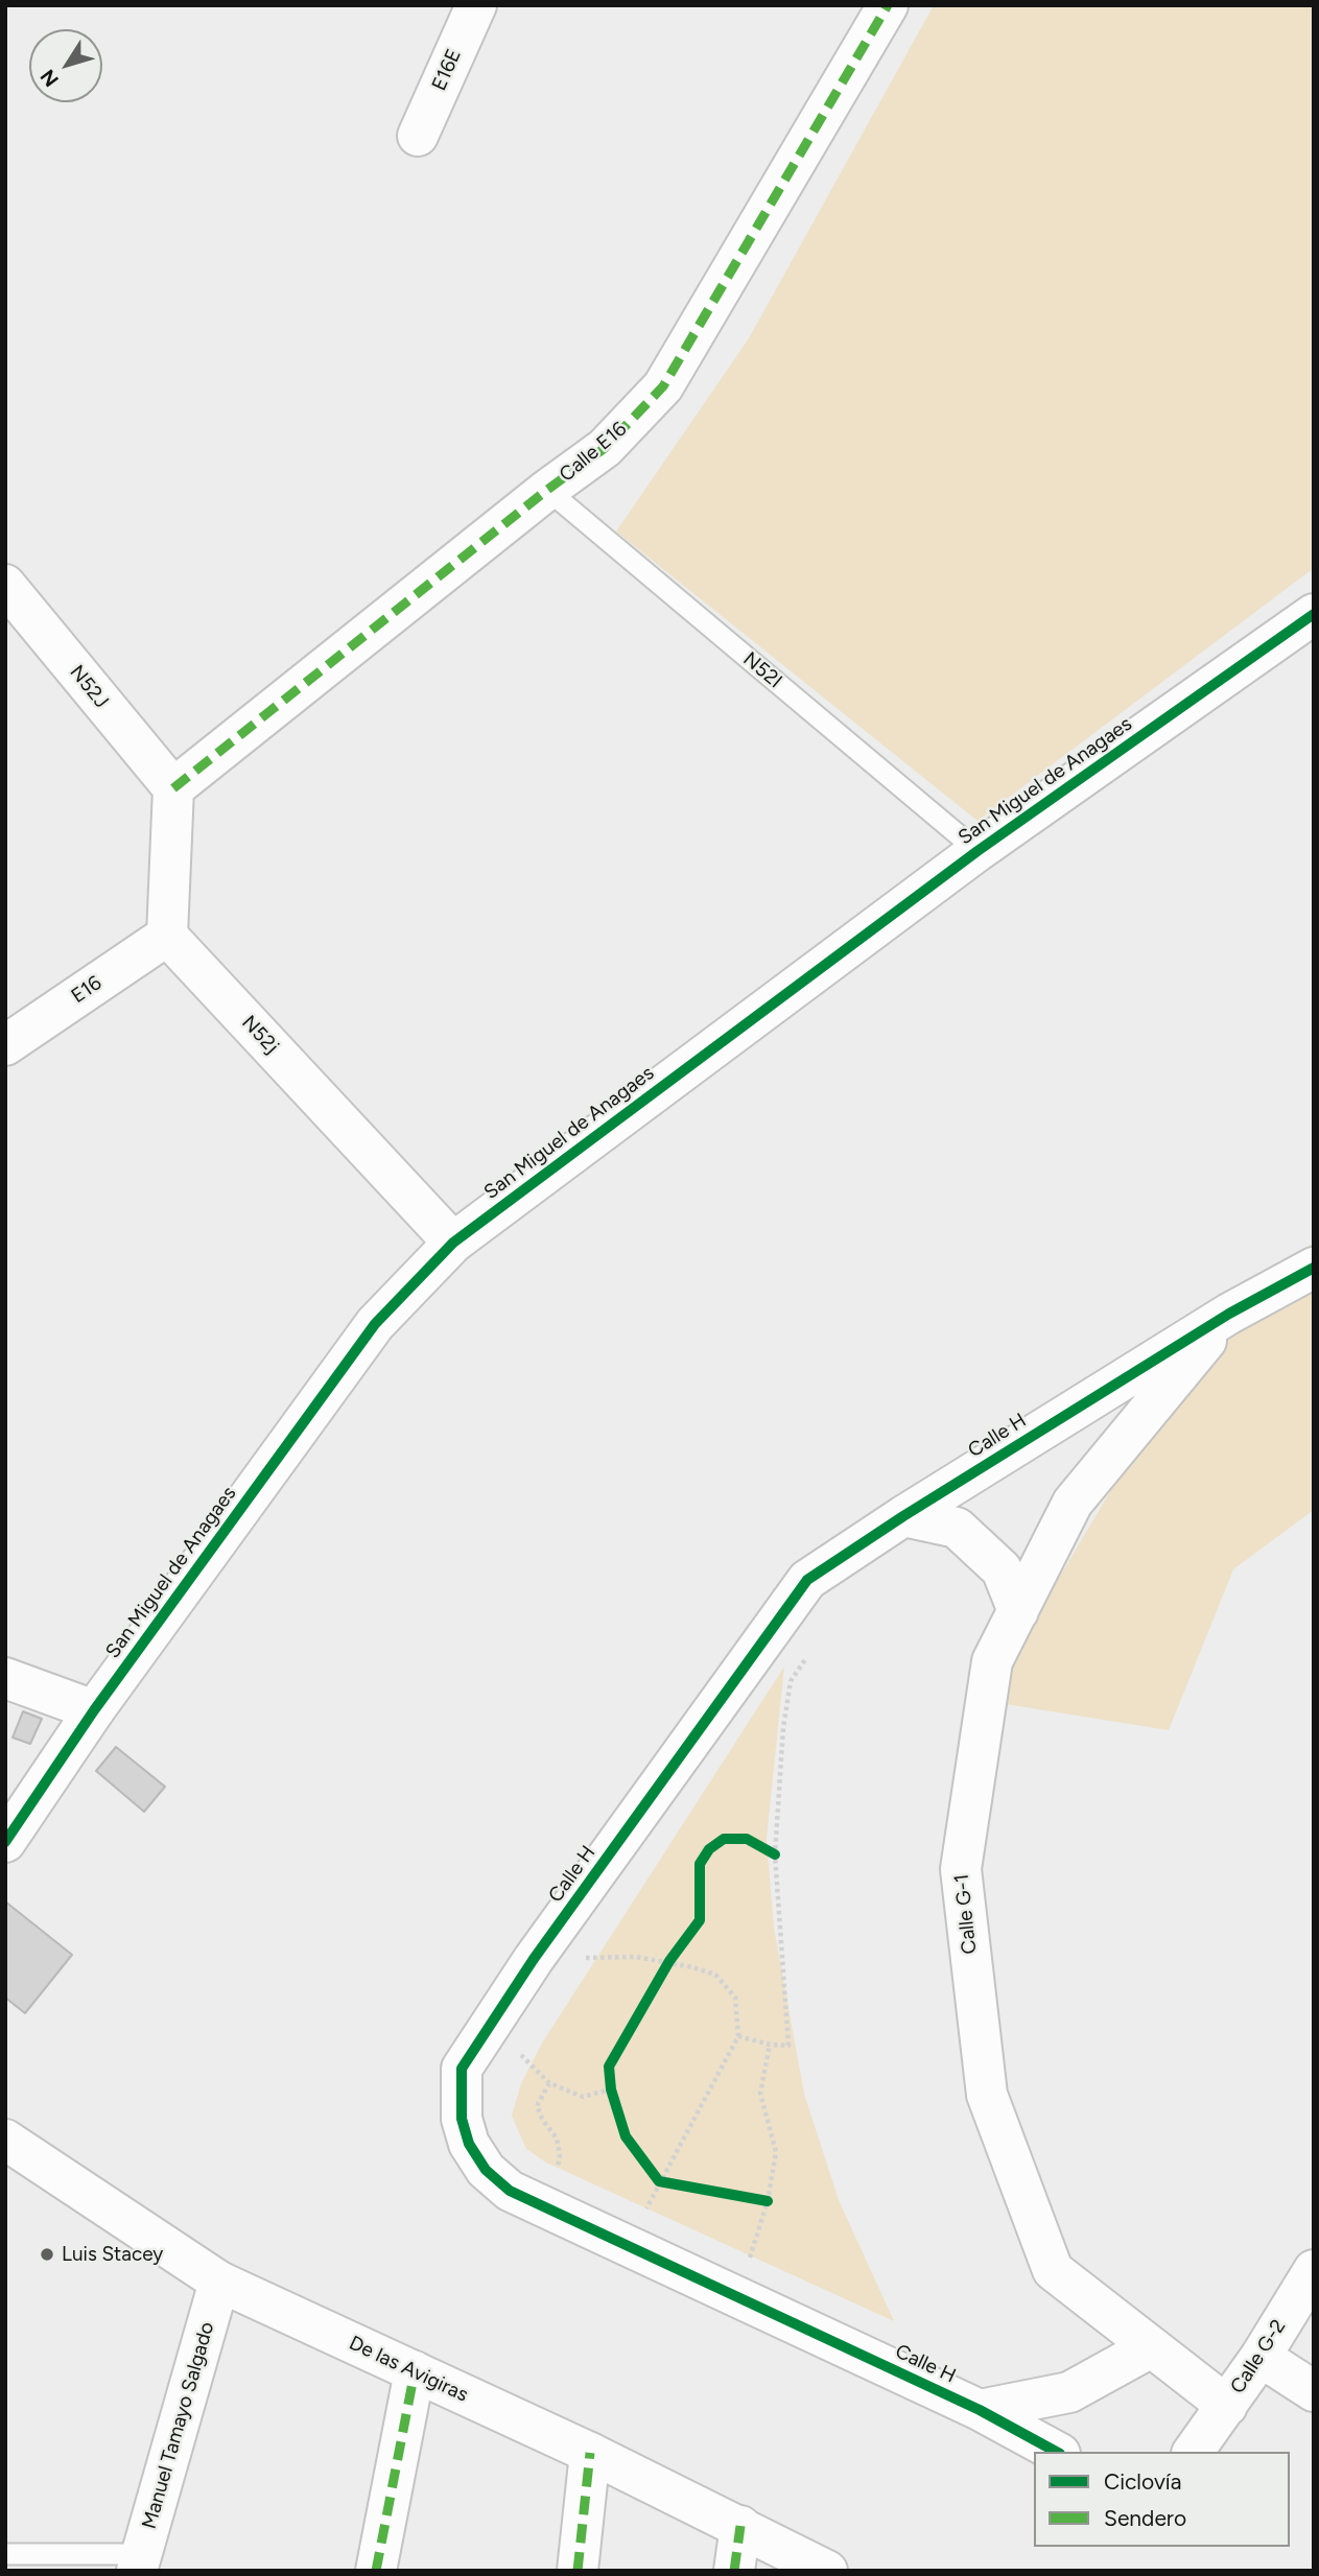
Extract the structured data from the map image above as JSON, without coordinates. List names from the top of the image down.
{
  "streets": {
    "street": [
      "E16E",
      "Calle E16",
      "N52J",
      "San Miguel de Anagaes",
      "E16",
      "N52j",
      "Calle H",
      "Calle G-1",
      "Calle G-2",
      "De las Avigiras",
      "Manuel Tamayo Salgado"
    ],
    "lane": ["N52I"]
  },
  "crossings": [
    ["Calle E16", "N52I"],
    ["Calle E16", "N52J"],
    ["N52I", "San Miguel de Anagaes"],
    ["San Miguel de Anagaes", "N52j"],
    ["E16", "N52j"],
    ["Calle H", "Calle G-1"],
    ["Calle G-1", "Calle G-2"],
    ["De las Avigiras", "Manuel Tamayo Salgado"]
  ],
  "places": ["Luis Stacey"],
  "legend": ["Ciclovía", "Sendero"],
  "north": "bottom left"
}
